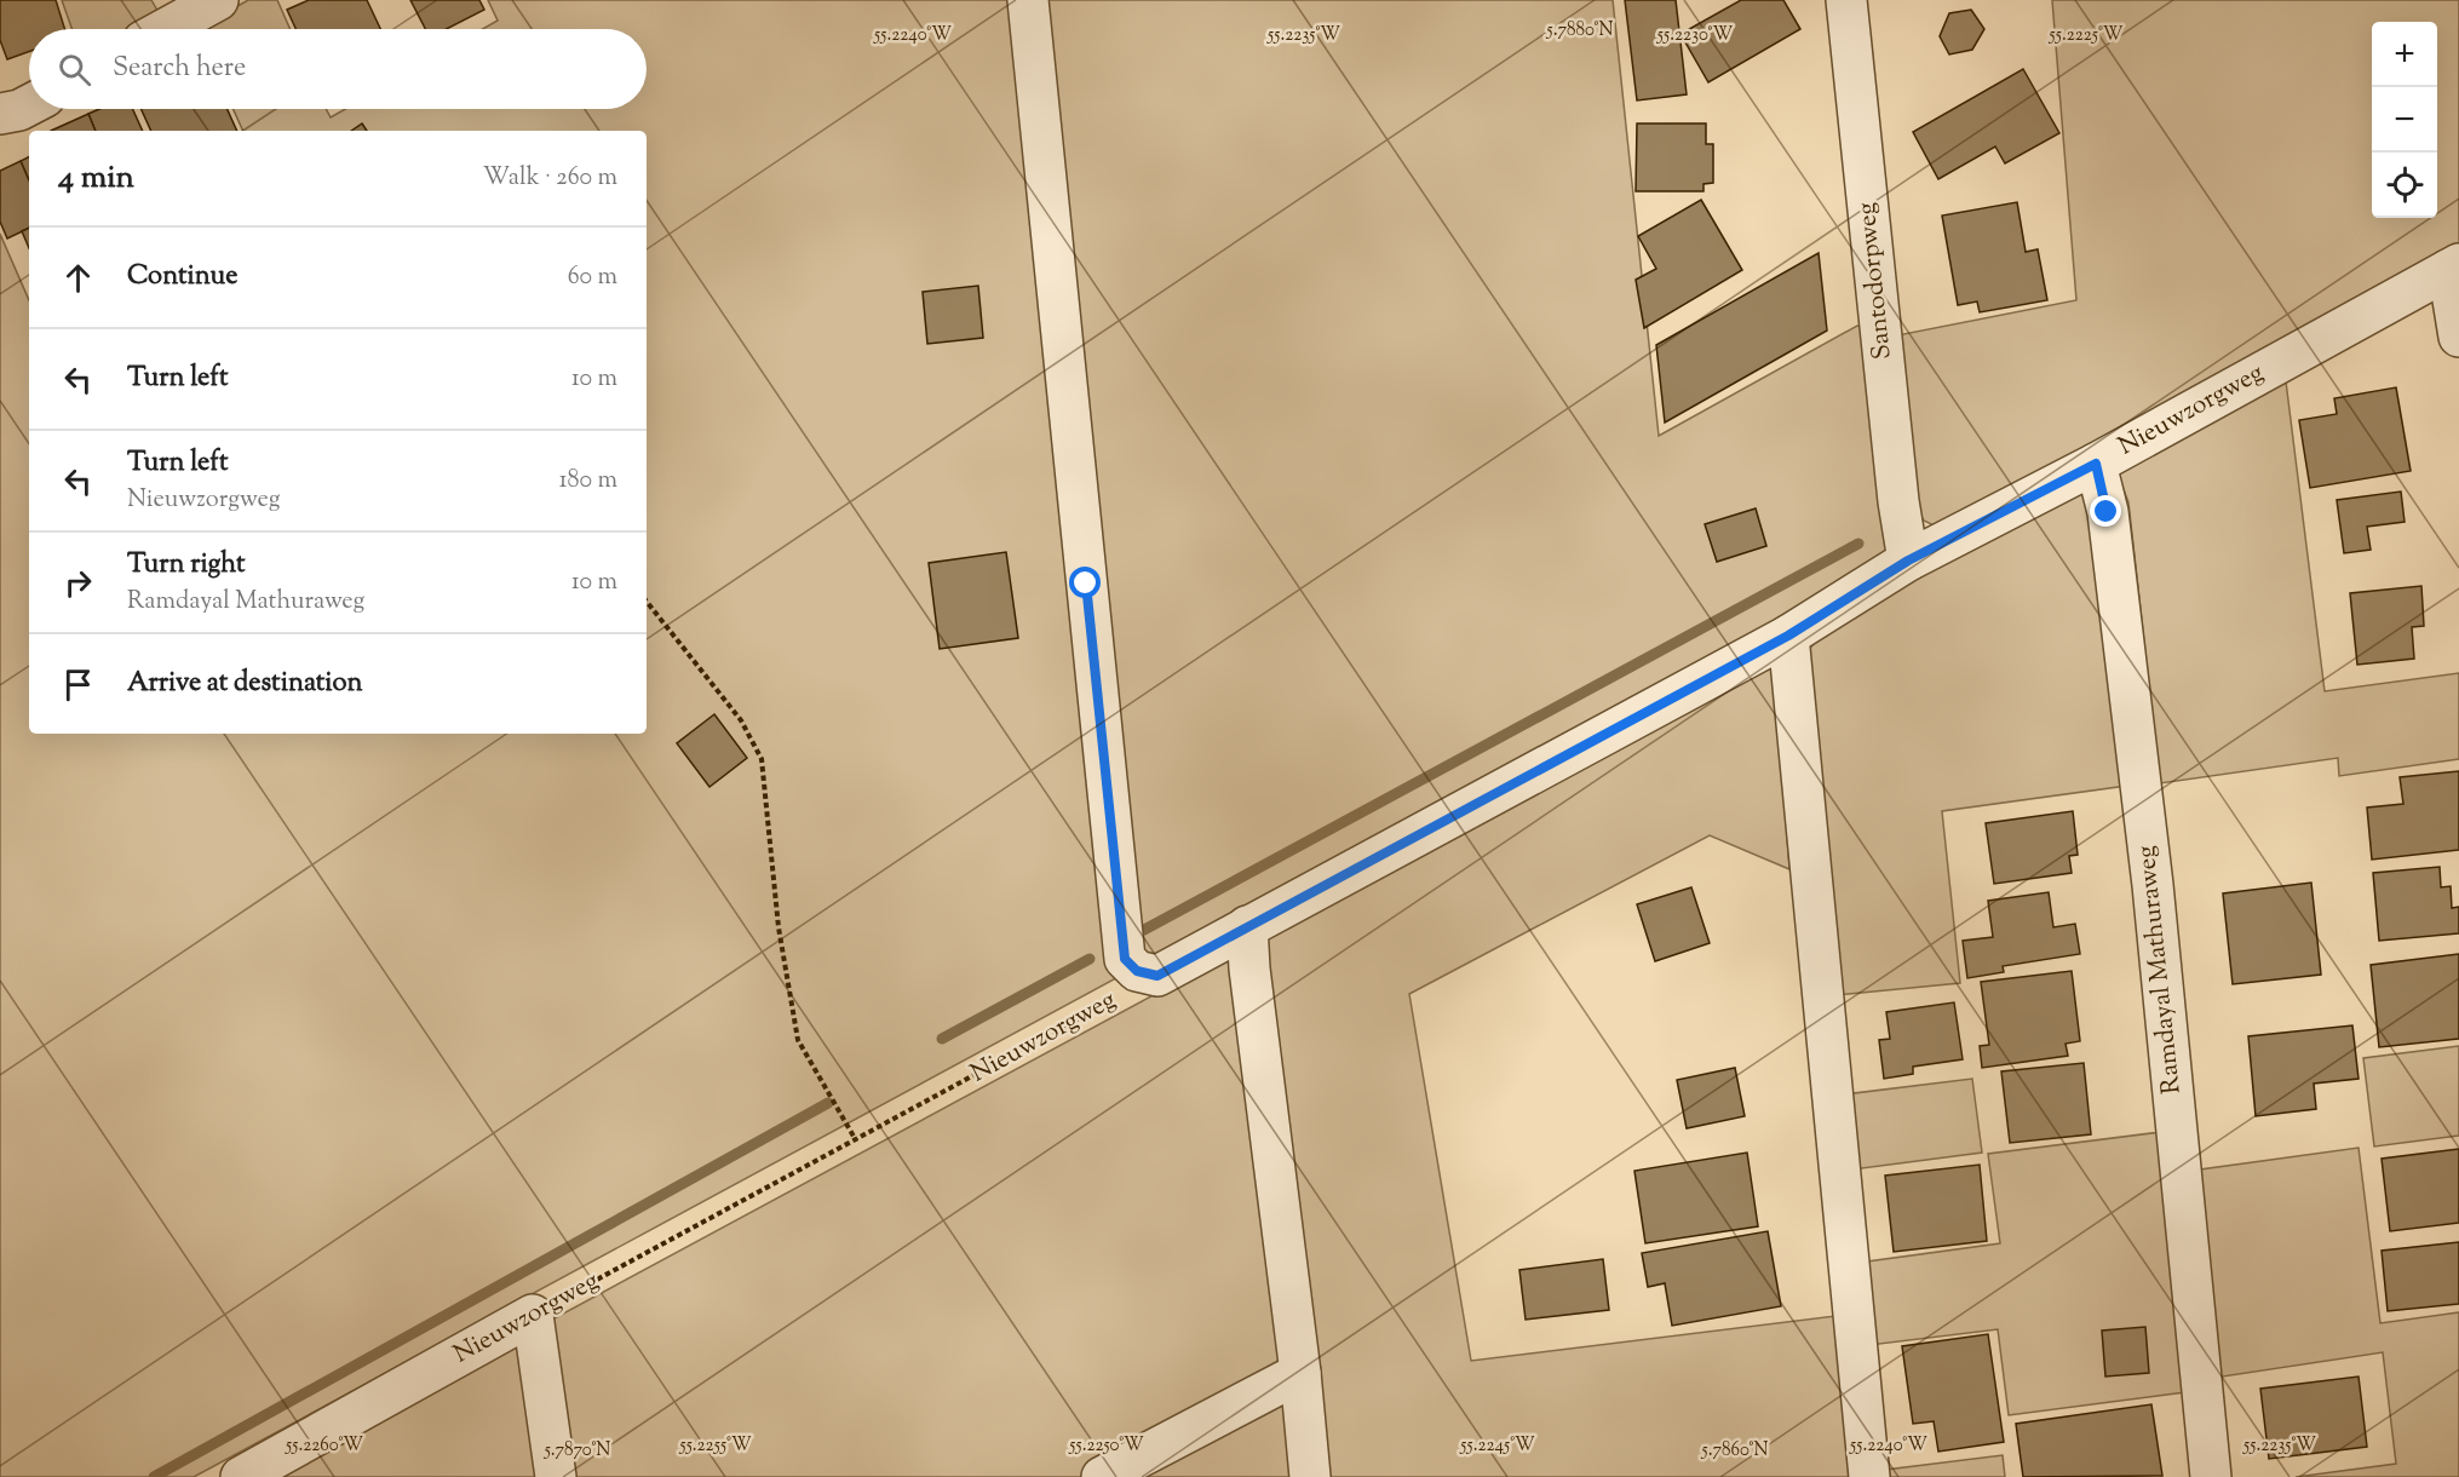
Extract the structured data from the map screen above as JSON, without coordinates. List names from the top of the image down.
{
  "streets": {
    "street": ["Santodorpweg", "Nieuwzorgweg", "Ramdayal Mathuraweg"]
  },
  "crossings": [
    ["Santodorpweg", "Nieuwzorgweg"],
    ["Nieuwzorgweg", "Ramdayal Mathuraweg"]
  ],
  "page": {
    "map_buttons": ["+", "−"],
    "search": "Search here",
    "heading": ["4 min", "Walk · 260 m"],
    "list": [
      ["Continue", "60 m"],
      ["Turn left", "10 m"],
      ["Turn left", "Nieuwzorgweg", "180 m"],
      ["Turn right", "Ramdayal Mathuraweg", "10 m"],
      "Arrive at destination"
    ]
  },
  "coordinates": [
    "5.7880°N",
    "55.2240°W",
    "55.2235°W",
    "55.2230°W",
    "55.2225°W",
    "55.2260°W",
    "55.2255°W",
    "55.2250°W",
    "55.2245°W",
    "5.7870°N",
    "5.7860°N"
  ]
}
